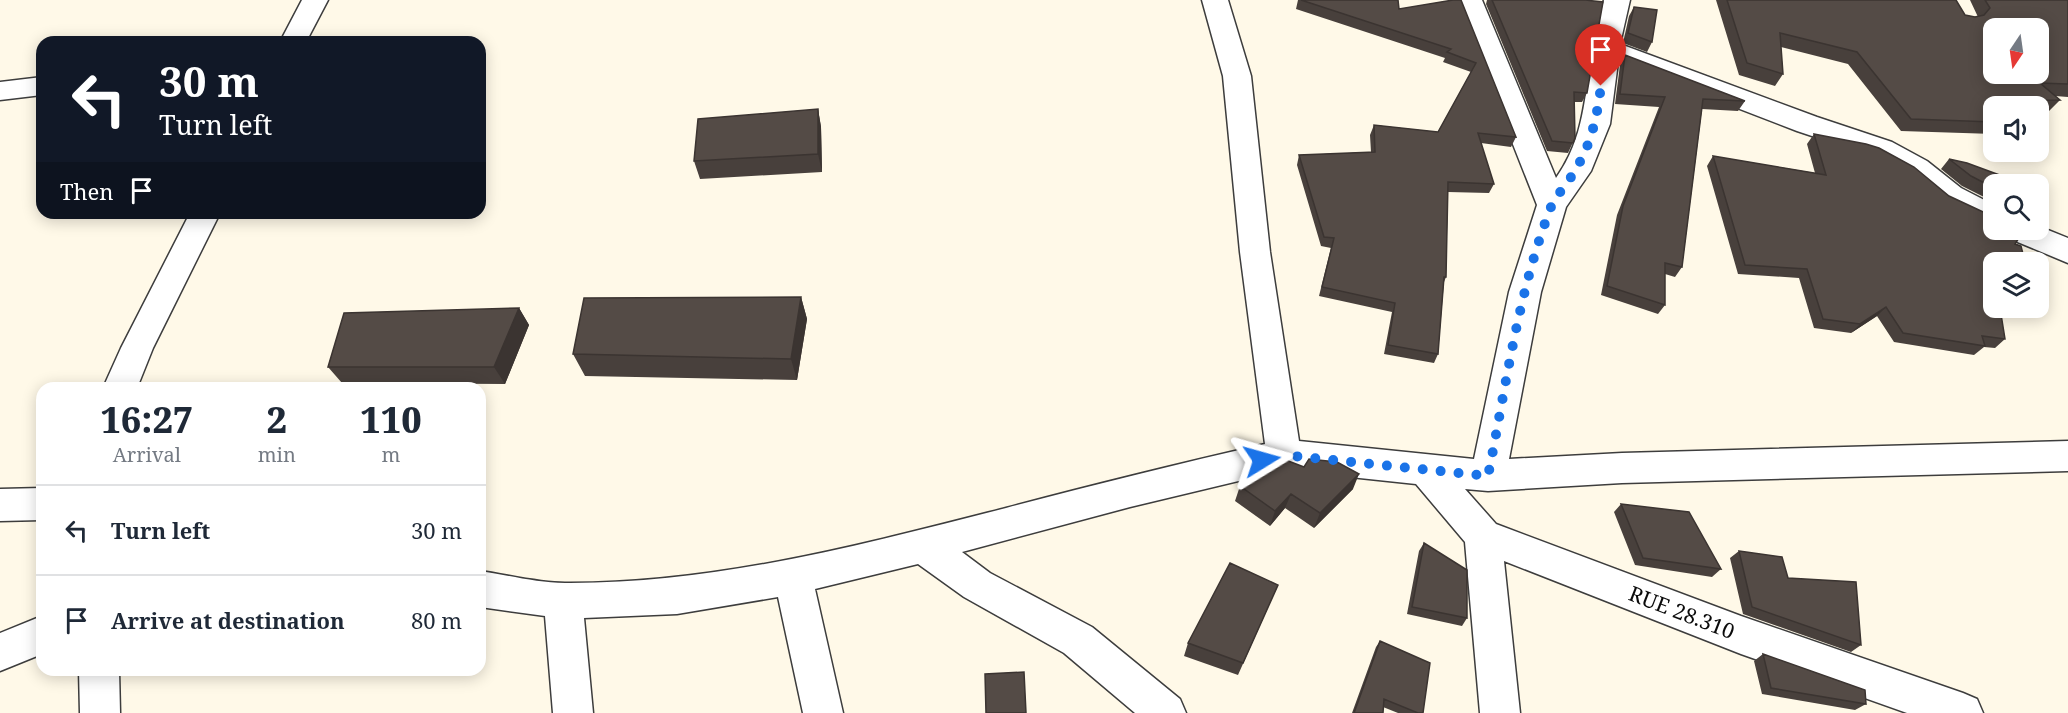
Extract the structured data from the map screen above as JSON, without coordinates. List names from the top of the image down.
{
  "streets": {
    "street": ["RUE 28.310"]
  },
  "north": "bottom",
  "page": {
    "turn": ["30 m", "Turn left"],
    "then": "Then",
    "eta": [
      "16:27",
      "Arrival",
      "2",
      "min",
      "110",
      "m"
    ],
    "list": [
      {
        "name": "Turn left",
        "value": "30 m"
      },
      {
        "name": "Arrive at destination",
        "value": "80 m"
      }
    ]
  }
}
